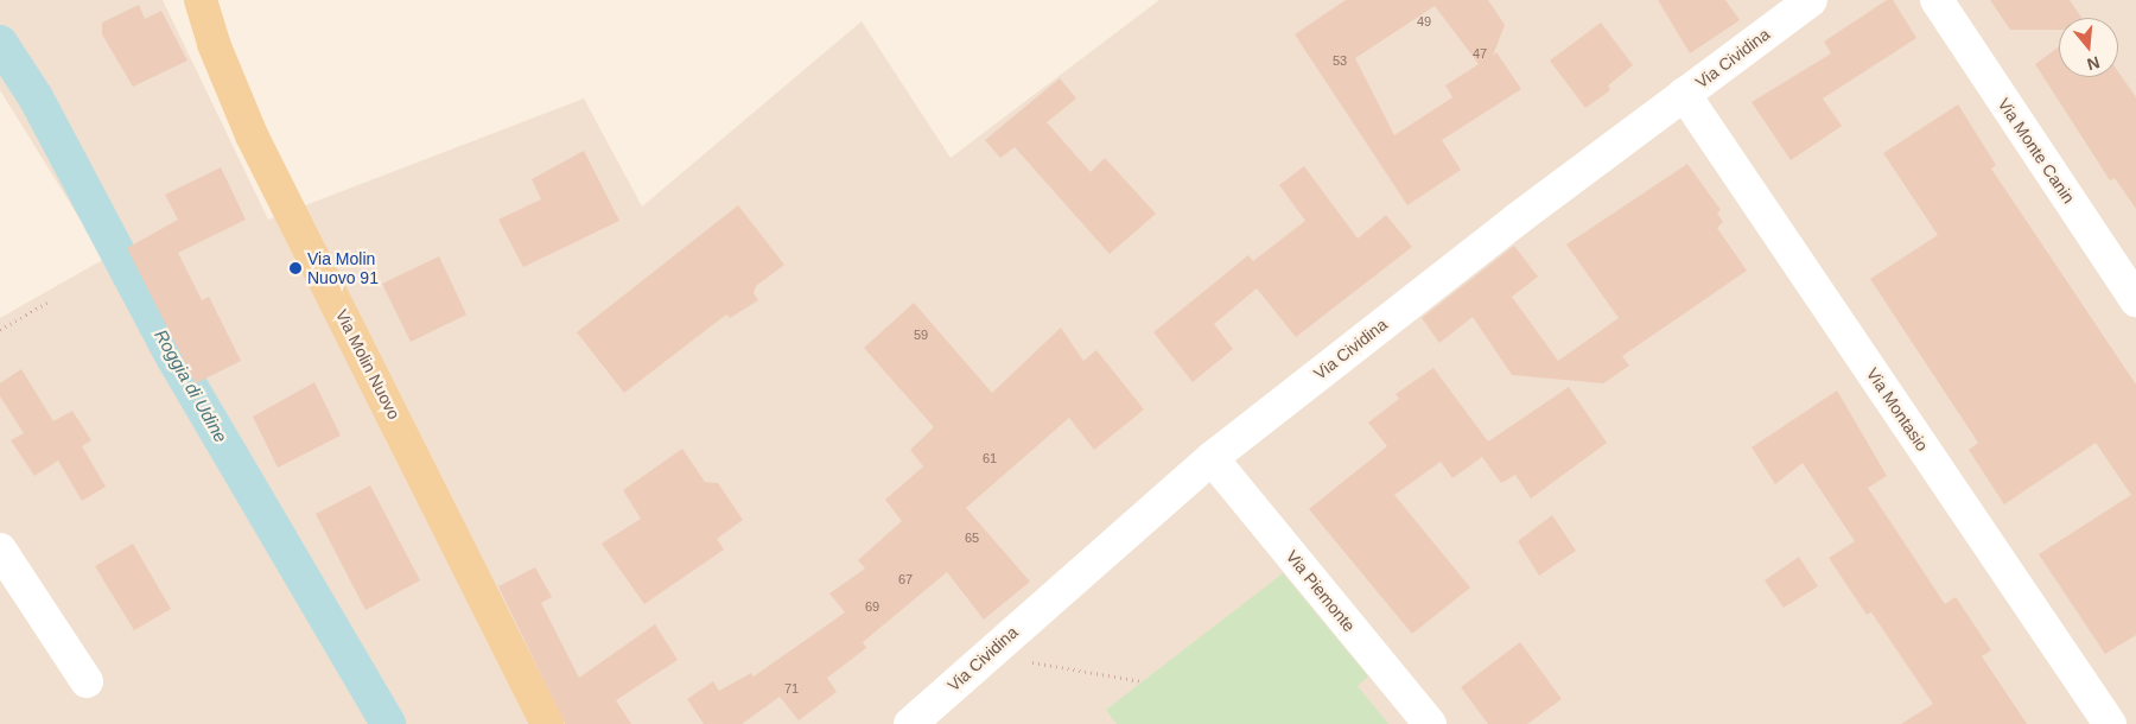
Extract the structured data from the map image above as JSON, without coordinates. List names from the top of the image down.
{
  "streets": {
    "main road": ["Via Molin Nuovo"],
    "street": [
      "Via Cividina",
      "Via Monte Canin",
      "Via Montasio",
      "Via Piemonte"
    ]
  },
  "crossings": [
    ["Via Cividina", "Via Montasio"],
    ["Via Cividina", "Via Piemonte"]
  ],
  "water": ["Roggia di Udine"],
  "places": ["Via Molin Nuovo 91"],
  "house_numbers": [
    "49",
    "47",
    "53",
    "59",
    "61",
    "65",
    "67",
    "69",
    "71"
  ],
  "north": "bottom"
}
